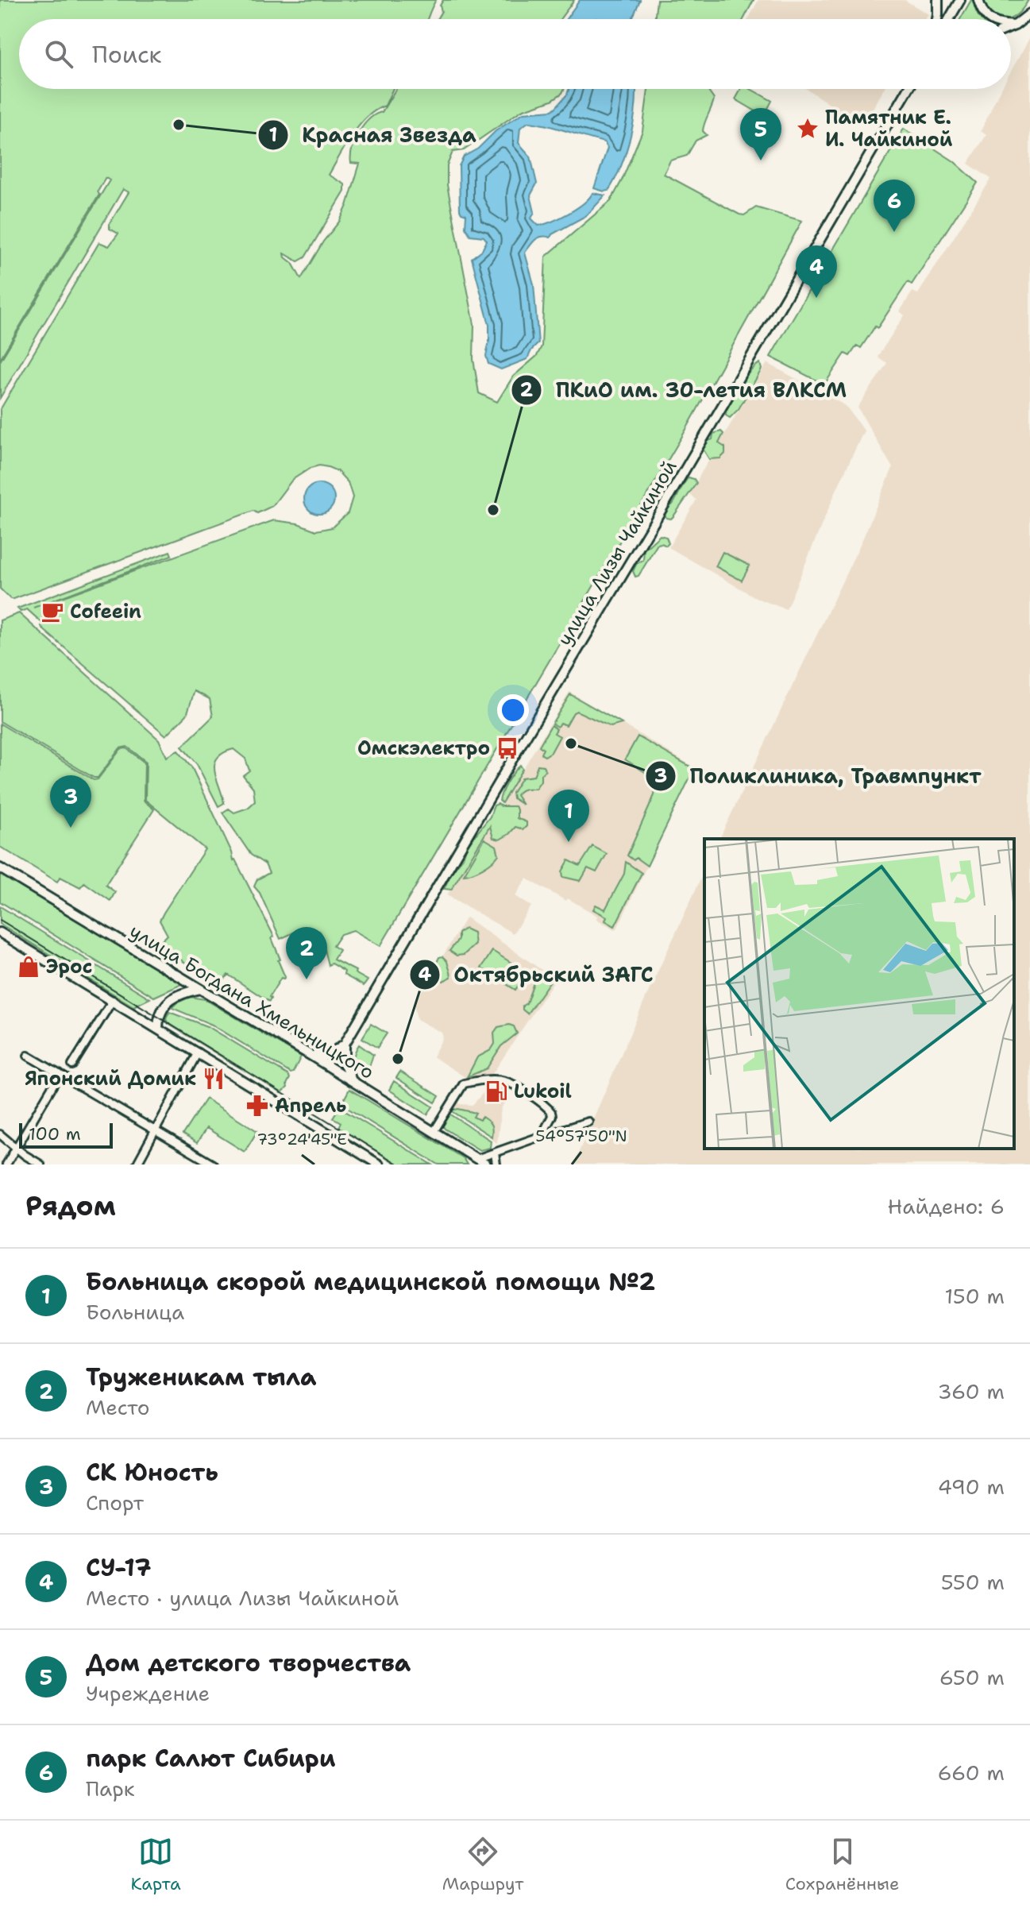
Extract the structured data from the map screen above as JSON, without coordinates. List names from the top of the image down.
{
  "streets": {
    "main road": ["улица Лизы Чайкиной", "улица Богдана Хмельницкого"]
  },
  "places": {
    "other": [
      "Красная Звезда",
      "ПКиО им. 30-летия ВЛКСМ",
      "Поликлиника, Травмпункт",
      "Октябрьский ЗАГС"
    ],
    "place": ["Памятник Е. И. Чайкиной"],
    "cafe": ["Cofeein"],
    "bus stop": ["Омскэлектро"],
    "shop": ["Эрос"],
    "restaurant": ["Японский Домик"],
    "fuel station": ["Lukoil"],
    "pharmacy": ["Апрель"]
  },
  "scale_bar": "100 m",
  "page": {
    "search": "Поиск",
    "pins": [
      "5",
      "6",
      "4",
      "3",
      "1",
      "2"
    ],
    "scale": "100 m",
    "heading": ["Рядом", "Найдено: 6"],
    "list": [
      {
        "mark": "1",
        "name": "Больница скорой медицинской помощи №2",
        "note": "Больница",
        "value": "150 m"
      },
      {
        "mark": "2",
        "name": "Труженикам тыла",
        "note": "Место",
        "value": "360 m"
      },
      {
        "mark": "3",
        "name": "СК Юность",
        "note": "Спорт",
        "value": "490 m"
      },
      {
        "mark": "4",
        "name": "СУ-17",
        "note": "Место · улица Лизы Чайкиной",
        "value": "550 m"
      },
      {
        "mark": "5",
        "name": "Дом детского творчества",
        "note": "Учреждение",
        "value": "650 m"
      },
      {
        "mark": "6",
        "name": "парк Салют Сибири",
        "note": "Парк",
        "value": "660 m"
      }
    ],
    "nav": ["Карта", "Маршрут", "Сохранённые"]
  },
  "coordinates": ["54°57'50\"N", "73°24'45\"E"]
}
